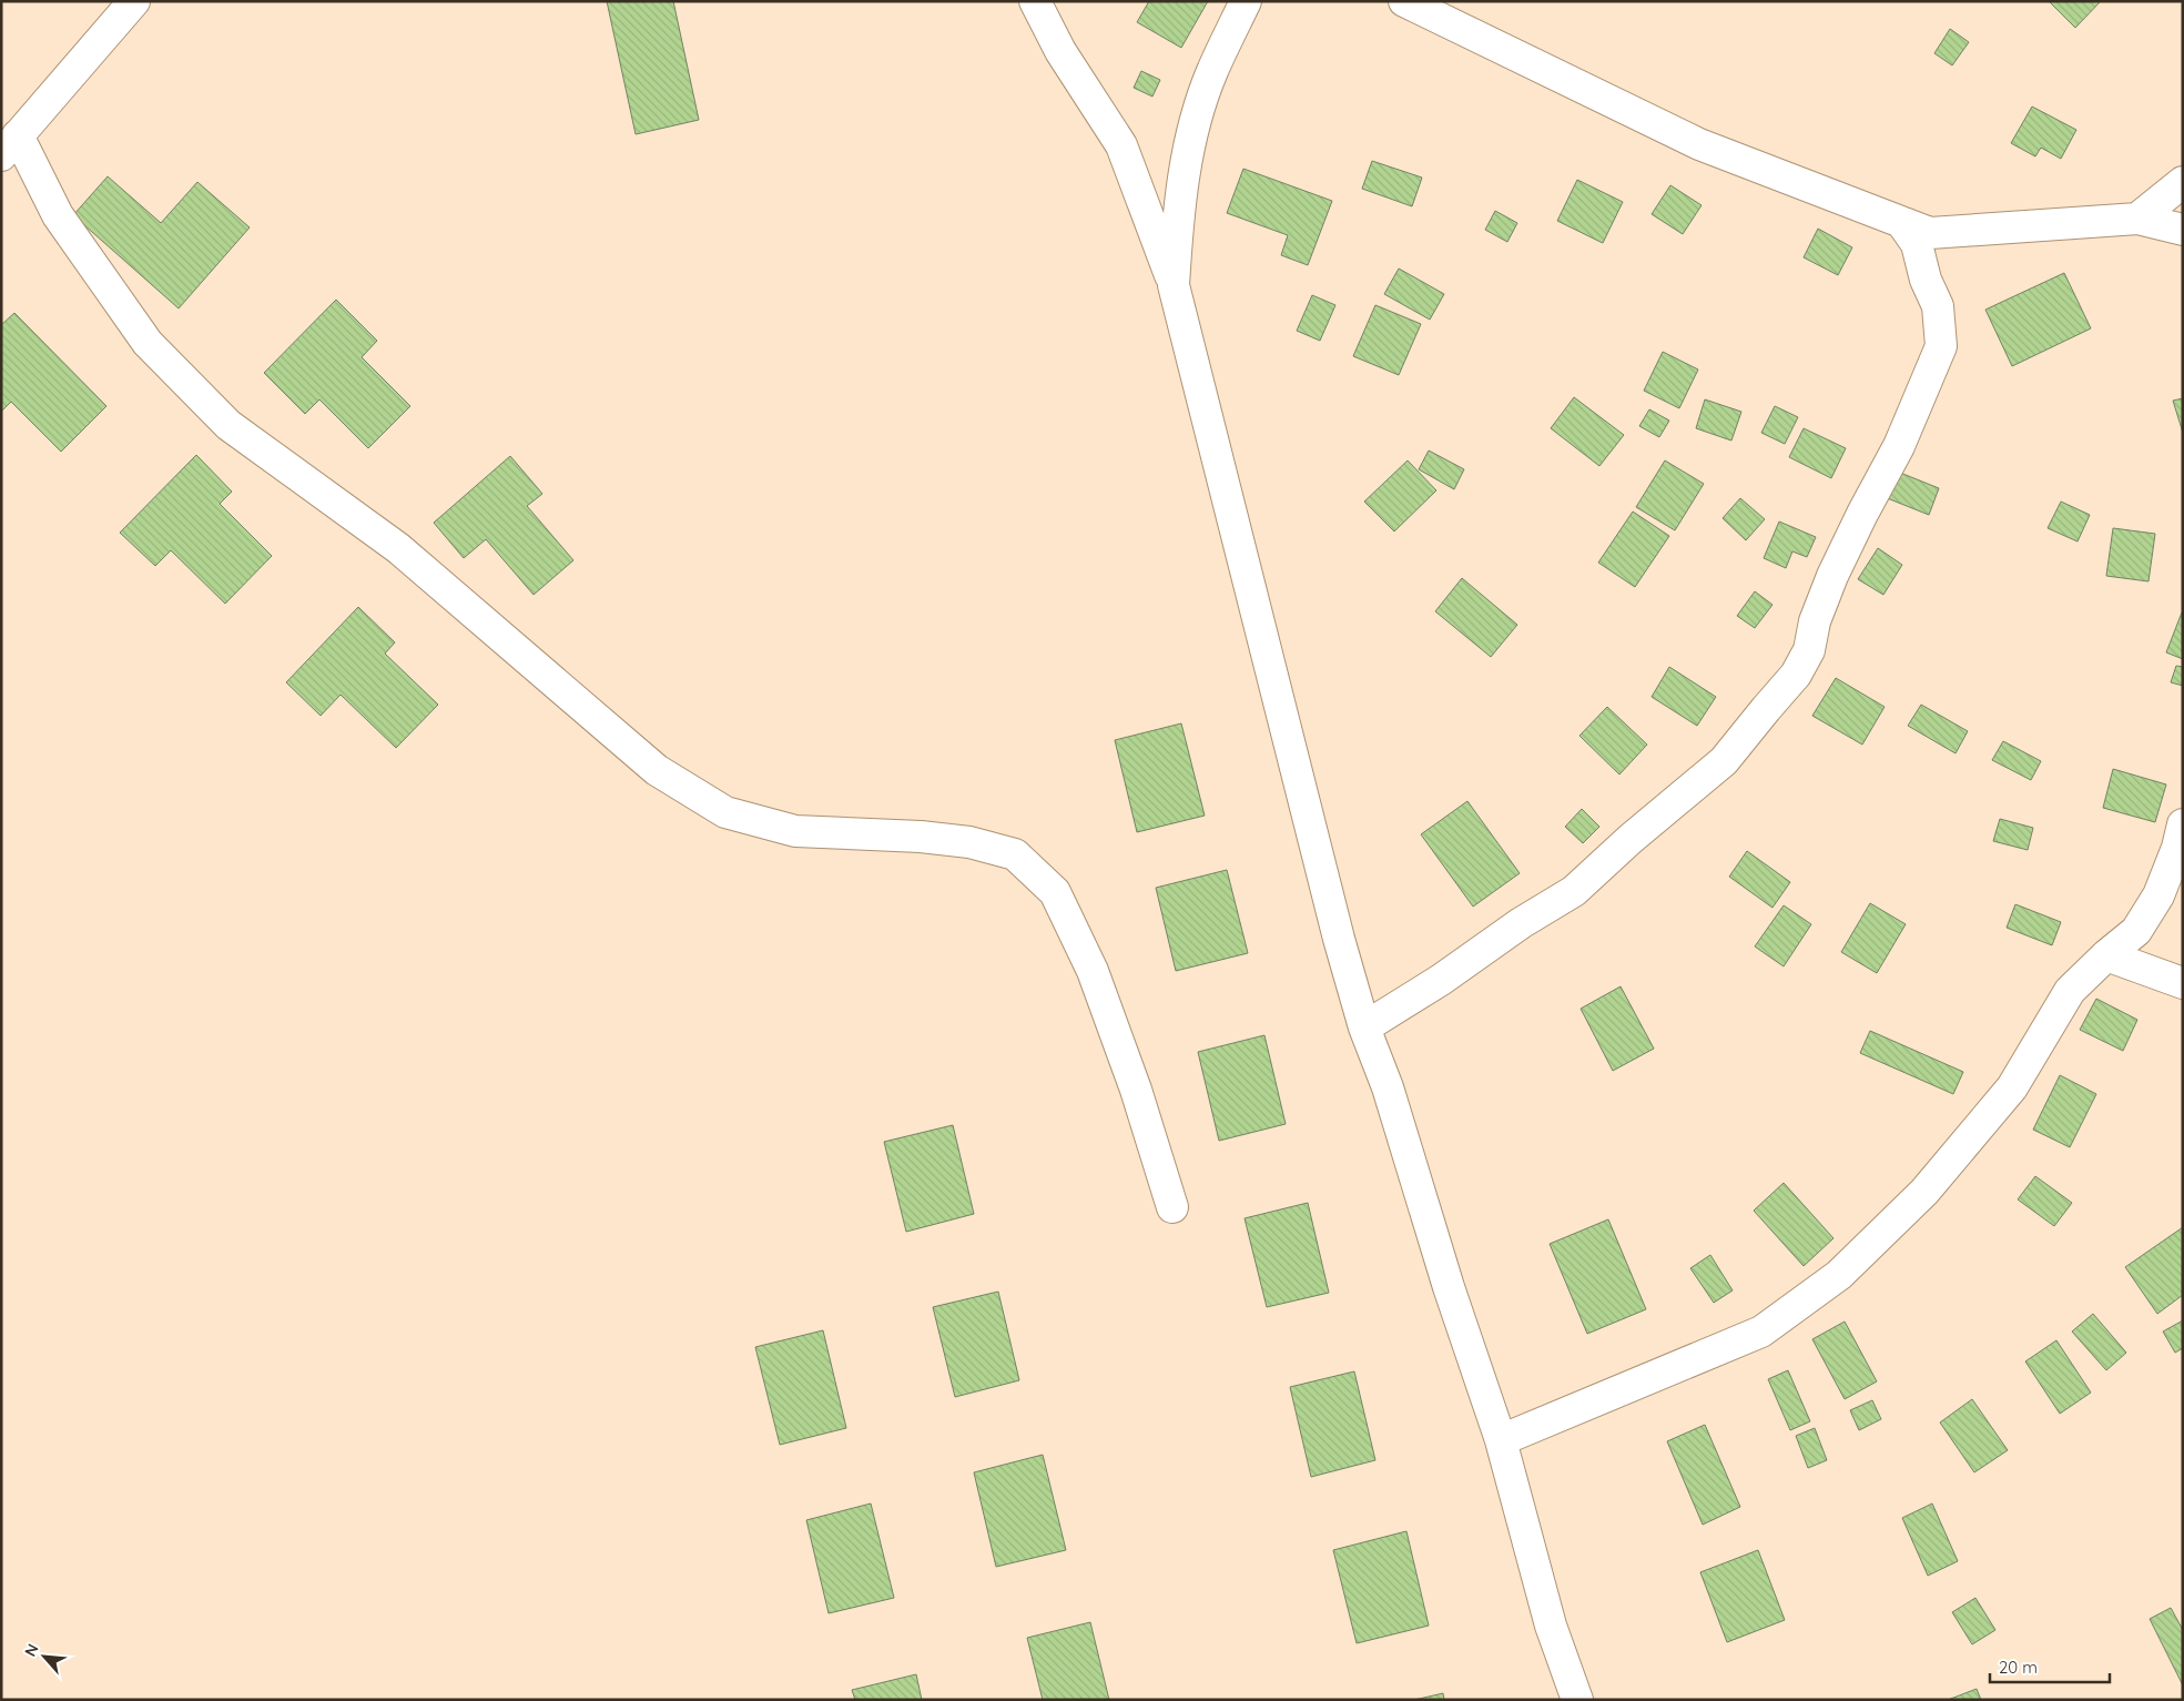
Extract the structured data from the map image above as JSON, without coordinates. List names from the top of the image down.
{
  "scale_bar": "20 m",
  "north": "top left"
}
